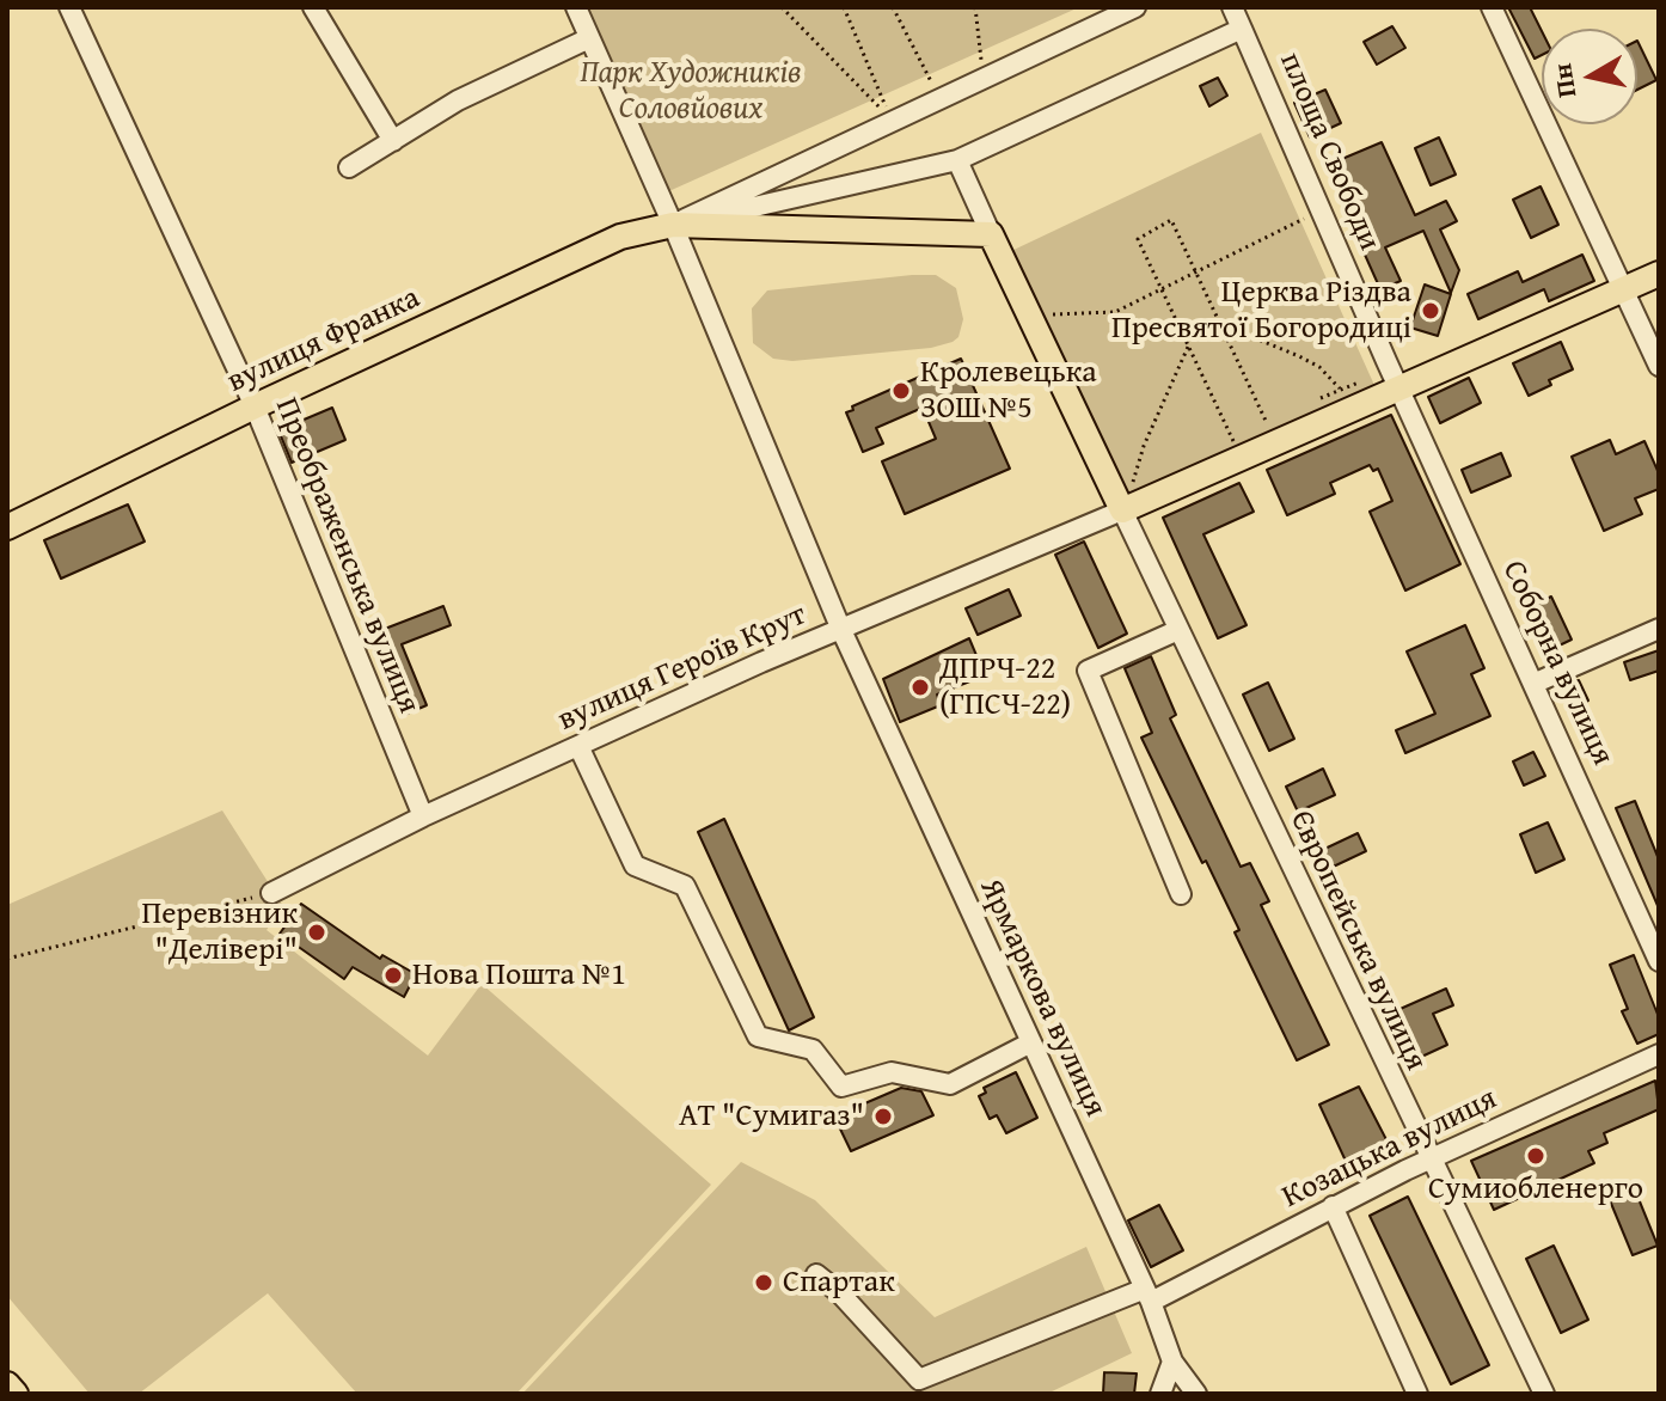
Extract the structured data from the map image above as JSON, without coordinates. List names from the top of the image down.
{
  "streets": {
    "main road": ["вулиця Франка"],
    "street": [
      "площа Свободи",
      "Преображенська вулиця",
      "Соборна вулиця",
      "вулиця Героїв Крут",
      "Європейська вулиця",
      "Ярмаркова вулиця",
      "Козацька вулиця"
    ]
  },
  "crossings": [
    ["площа Свободи", "вулиця Франка"],
    ["площа Свободи", "Соборна вулиця"],
    ["площа Свободи", "Ярмаркова вулиця"],
    ["вулиця Франка", "Преображенська вулиця"],
    ["вулиця Франка", "Ярмаркова вулиця"],
    ["Преображенська вулиця", "вулиця Героїв Крут"],
    ["вулиця Героїв Крут", "Європейська вулиця"],
    ["вулиця Героїв Крут", "Ярмаркова вулиця"],
    ["Європейська вулиця", "Козацька вулиця"],
    ["Ярмаркова вулиця", "Козацька вулиця"]
  ],
  "parks": ["Парк Художників Соловйових"],
  "places": [
    "Церква Різдва Пресвятої Богородиці",
    "Кролевецька ЗОШ №5",
    "ДПРЧ-22 (ГПСЧ-22)",
    "Перевізник \"Делівері\"",
    "Нова Пошта №1",
    "АТ \"Сумигаз\"",
    "Сумиобленерго",
    "Спартак"
  ],
  "north": "left"
}
